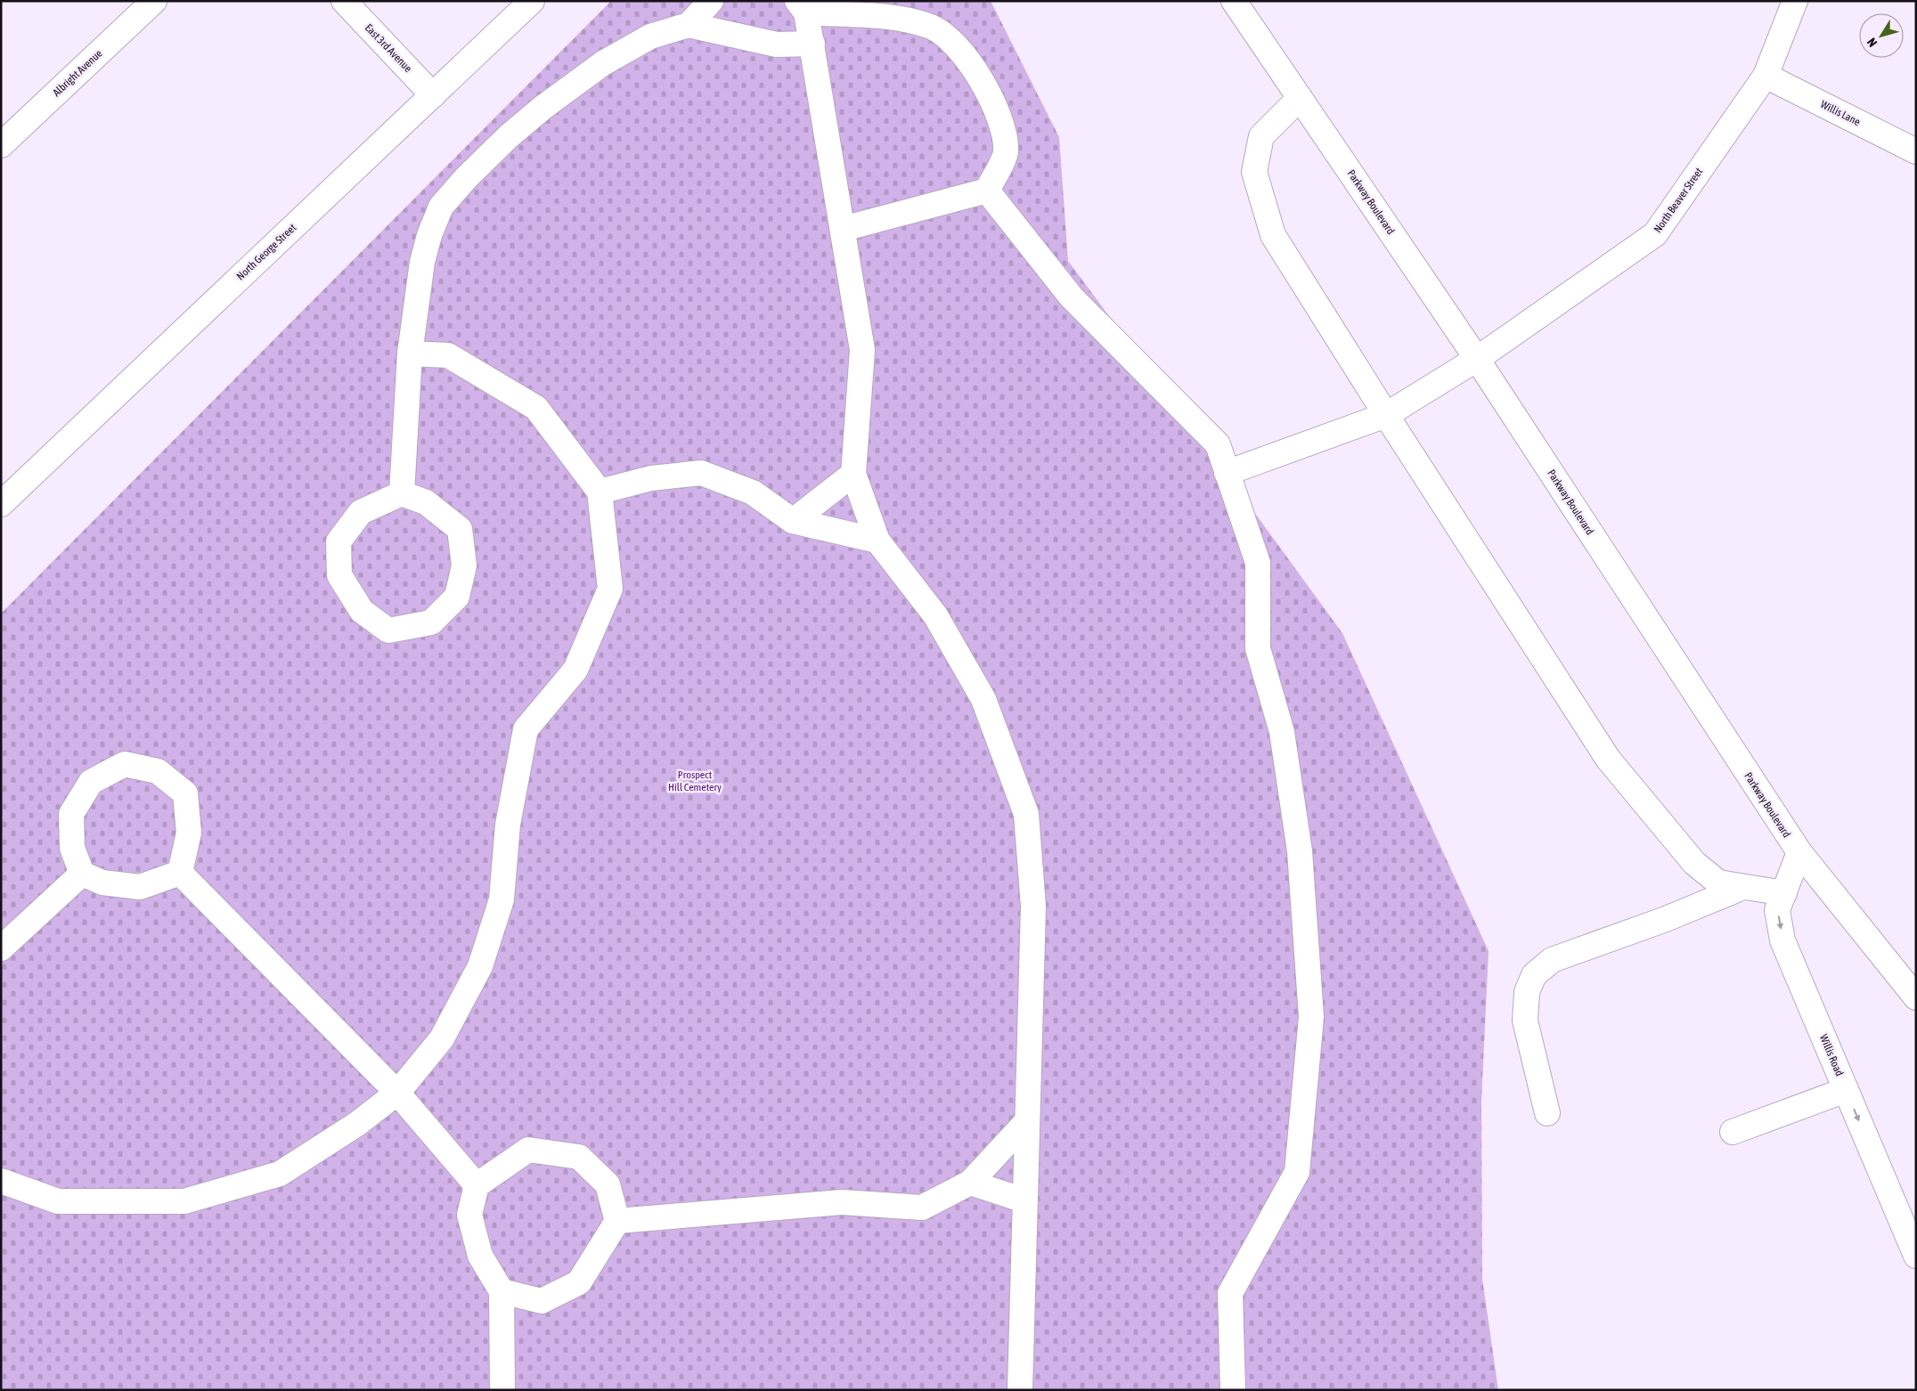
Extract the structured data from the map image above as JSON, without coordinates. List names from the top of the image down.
{
  "streets": {
    "street": [
      "East 3rd Avenue",
      "Albright Avenue",
      "Willis Lane",
      "North Beaver Street",
      "Parkway Boulevard",
      "North George Street",
      "Willis Road"
    ]
  },
  "crossings": [
    ["East 3rd Avenue", "North George Street"],
    ["Willis Lane", "North Beaver Street"],
    ["North Beaver Street", "Parkway Boulevard"],
    ["Parkway Boulevard", "Willis Road"]
  ],
  "one_way": ["Willis Road"],
  "parks": ["Prospect Hill Cemetery"],
  "north": "bottom left"
}
